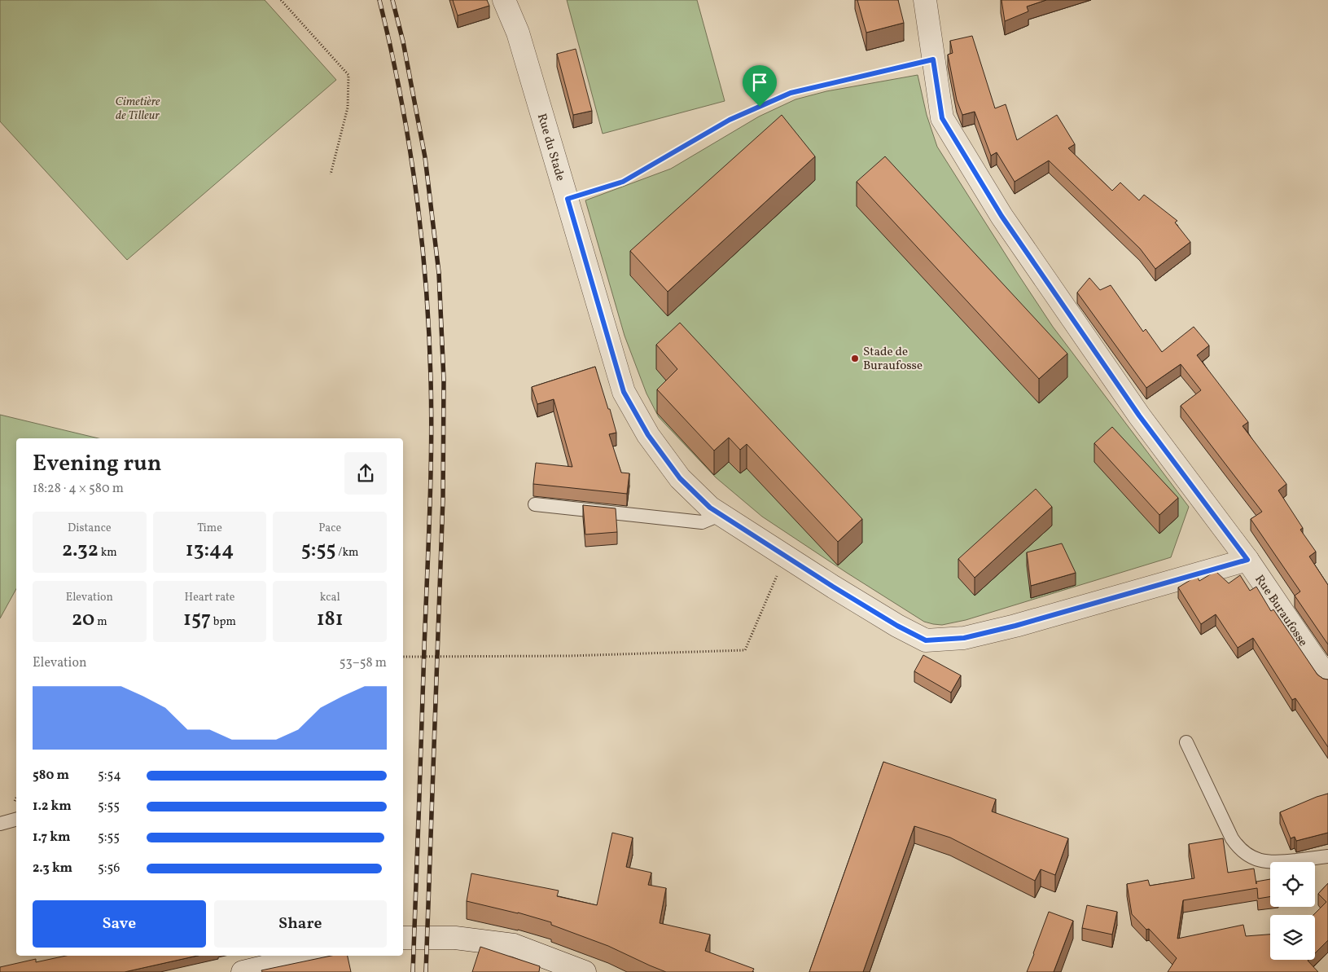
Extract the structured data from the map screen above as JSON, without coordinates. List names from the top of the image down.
{
  "streets": {
    "street": ["Rue du Stade", "Rue Buraufosse"]
  },
  "crossings": [
    ["Rue du Stade", "Rue Buraufosse"]
  ],
  "parks": ["Cimetière de Tilleur"],
  "places": ["Stade de Buraufosse"],
  "page": {
    "heading": ["Evening run", "18:28 · 4 × 580 m"],
    "stats": [
      ["Distance", "2.32 km"],
      ["Time", "13:44"],
      ["Pace", "5:55 /km"],
      ["Elevation", "20 m"],
      ["Heart rate", "157 bpm"],
      ["kcal", "181"]
    ],
    "chart": ["Elevation", "53–58 m"],
    "list": [
      {
        "name": "580 m",
        "note": "5:54"
      },
      {
        "name": "1.2 km",
        "note": "5:55"
      },
      {
        "name": "1.7 km",
        "note": "5:55"
      },
      {
        "name": "2.3 km",
        "note": "5:56"
      }
    ],
    "buttons": ["Save", "Share"]
  }
}
